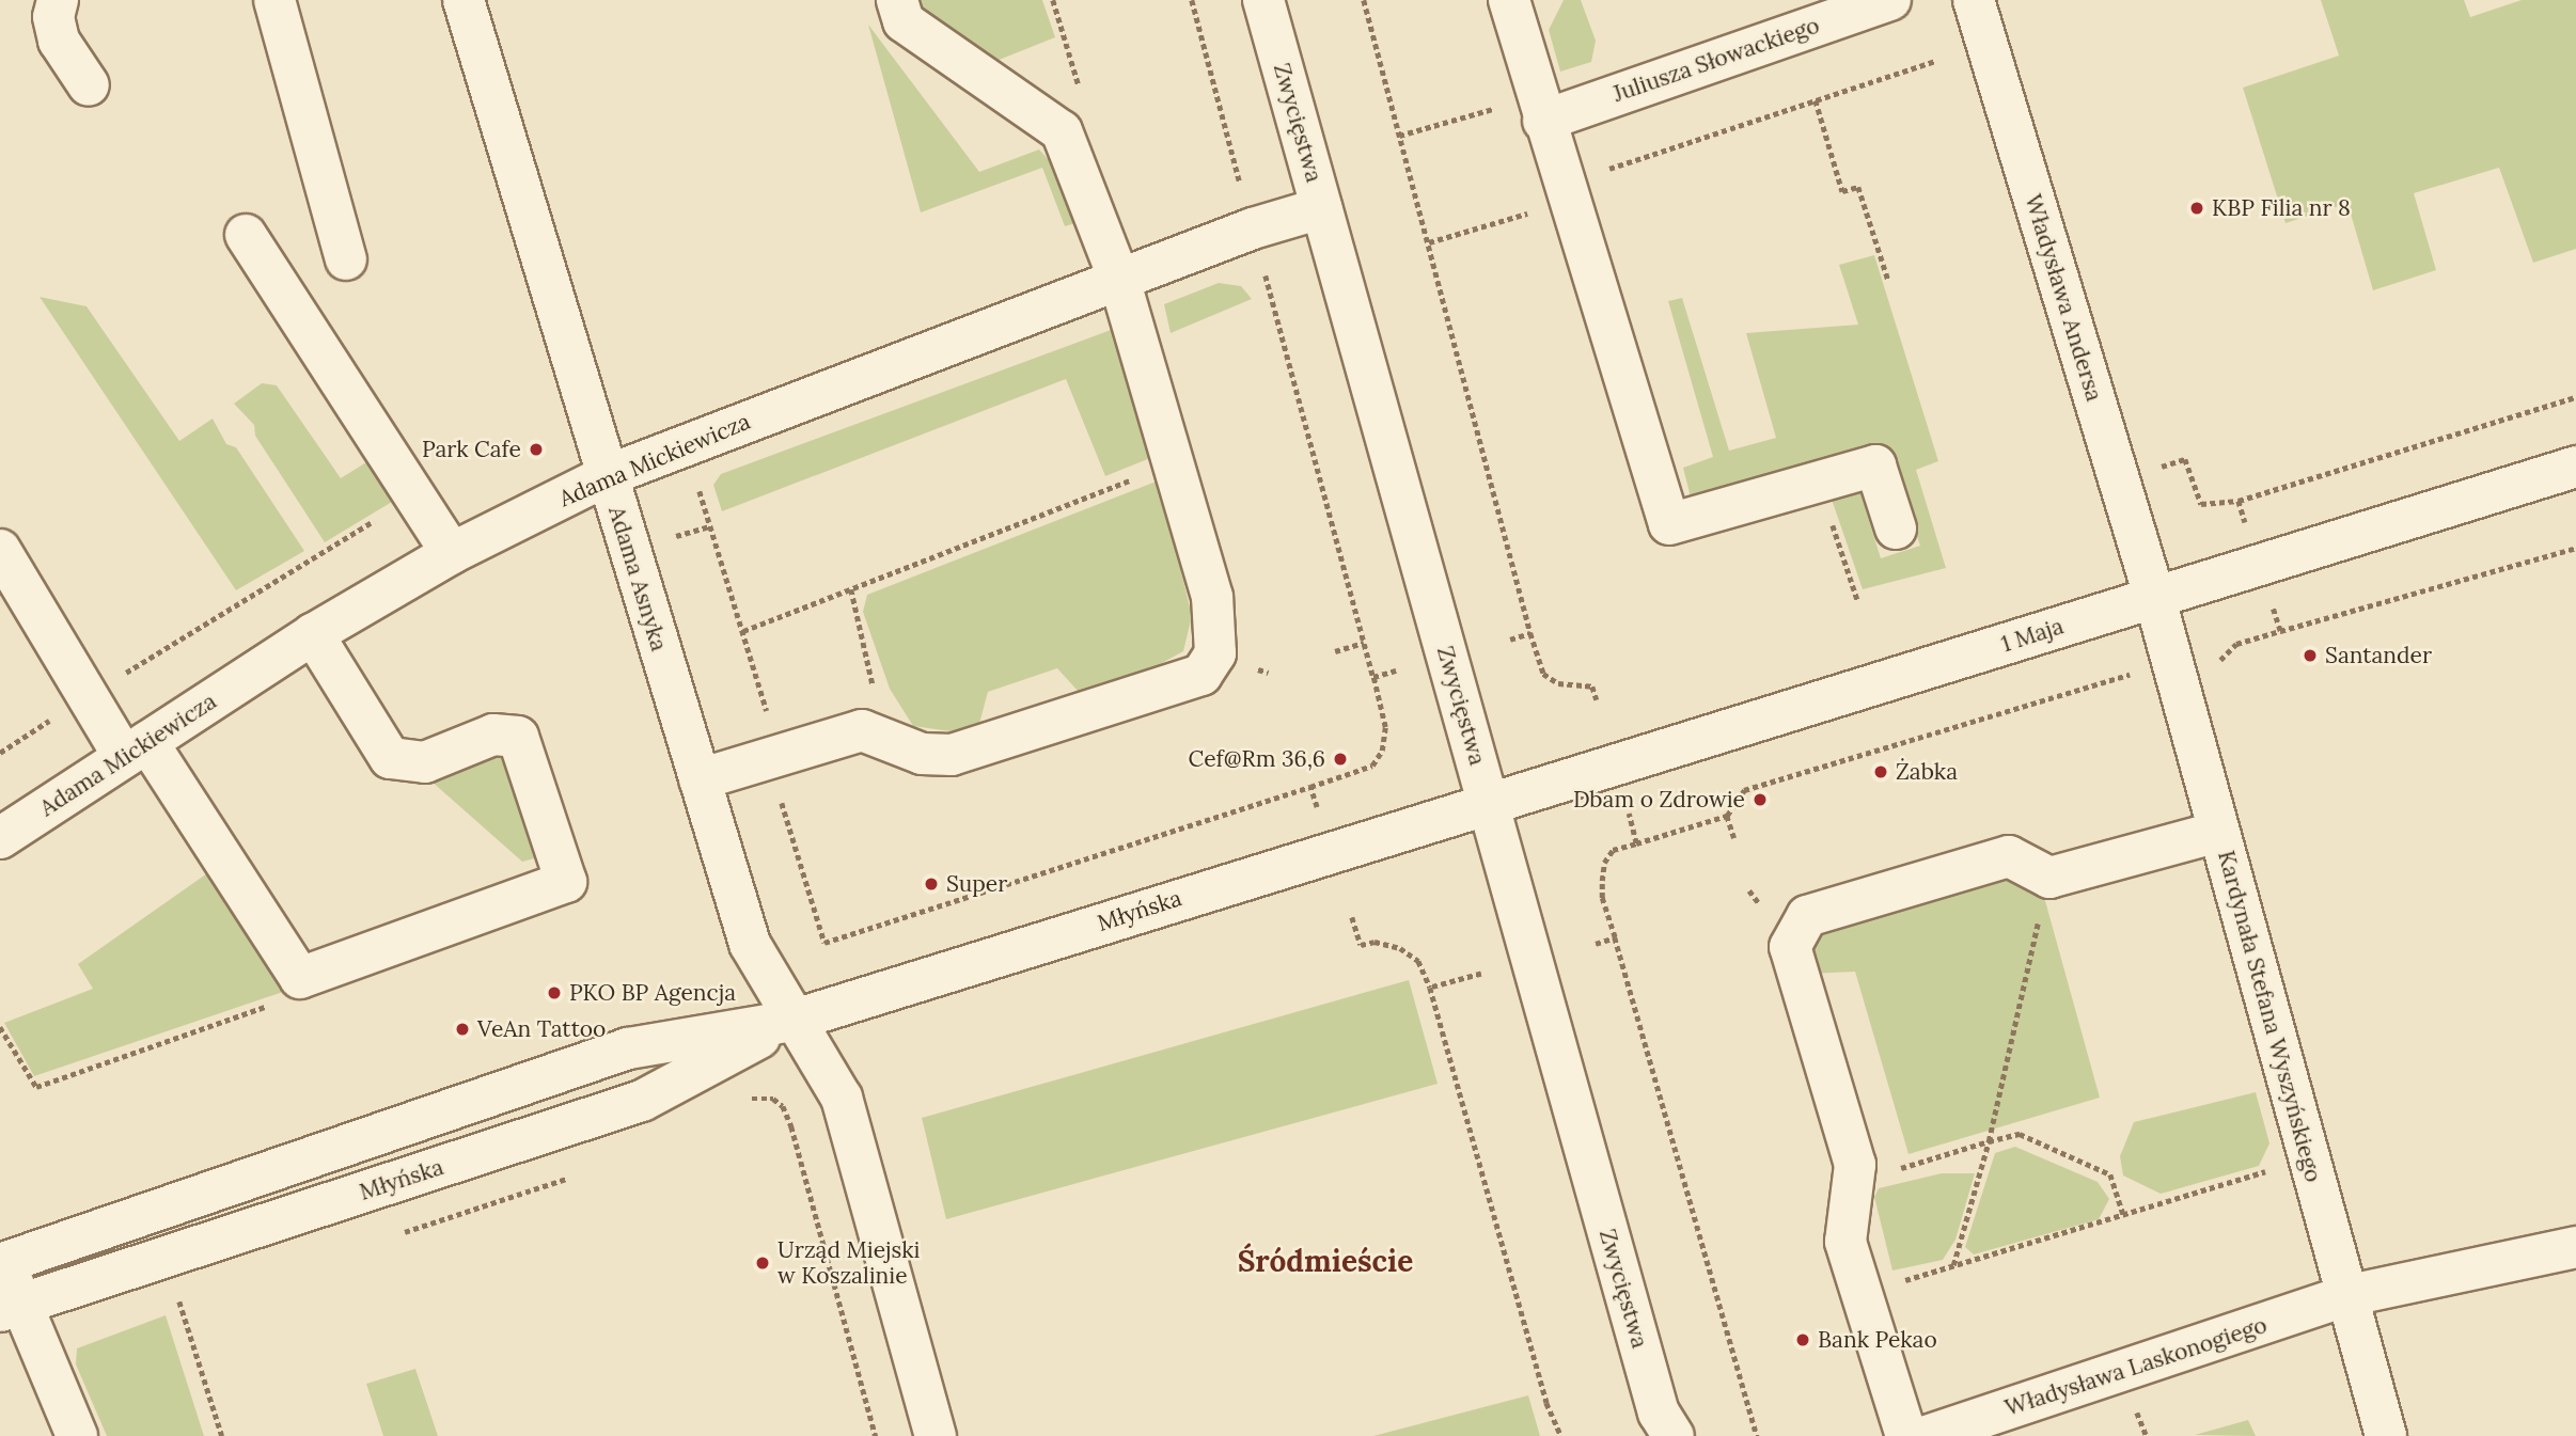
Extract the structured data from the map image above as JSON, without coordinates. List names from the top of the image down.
{
  "streets": {
    "street": [
      "Juliusza Słowackiego",
      "Zwycięstwa",
      "Władysława Andersa",
      "Adama Mickiewicza",
      "Adama Asnyka",
      "1 Maja",
      "Młyńska",
      "Kardynała Stefana Wyszyńskiego",
      "Władysława Laskonogiego"
    ]
  },
  "crossings": [
    ["Zwycięstwa", "Adama Mickiewicza"],
    ["Zwycięstwa", "1 Maja"],
    ["Zwycięstwa", "Młyńska"],
    ["Władysława Andersa", "1 Maja"],
    ["Władysława Andersa", "Kardynała Stefana Wyszyńskiego"],
    ["Adama Mickiewicza", "Adama Asnyka"],
    ["Adama Asnyka", "Młyńska"],
    ["1 Maja", "Młyńska"],
    ["1 Maja", "Kardynała Stefana Wyszyńskiego"],
    ["Kardynała Stefana Wyszyńskiego", "Władysława Laskonogiego"]
  ],
  "districts": ["Śródmieście"],
  "places": [
    "KBP Filia nr 8",
    "Park Cafe",
    "Santander",
    "Cef@Rm 36,6",
    "Żabka",
    "Dbam o Zdrowie",
    "Super",
    "PKO BP Agencja",
    "VeAn Tattoo",
    "Urząd Miejski w Koszalinie",
    "Bank Pekao"
  ]
}
